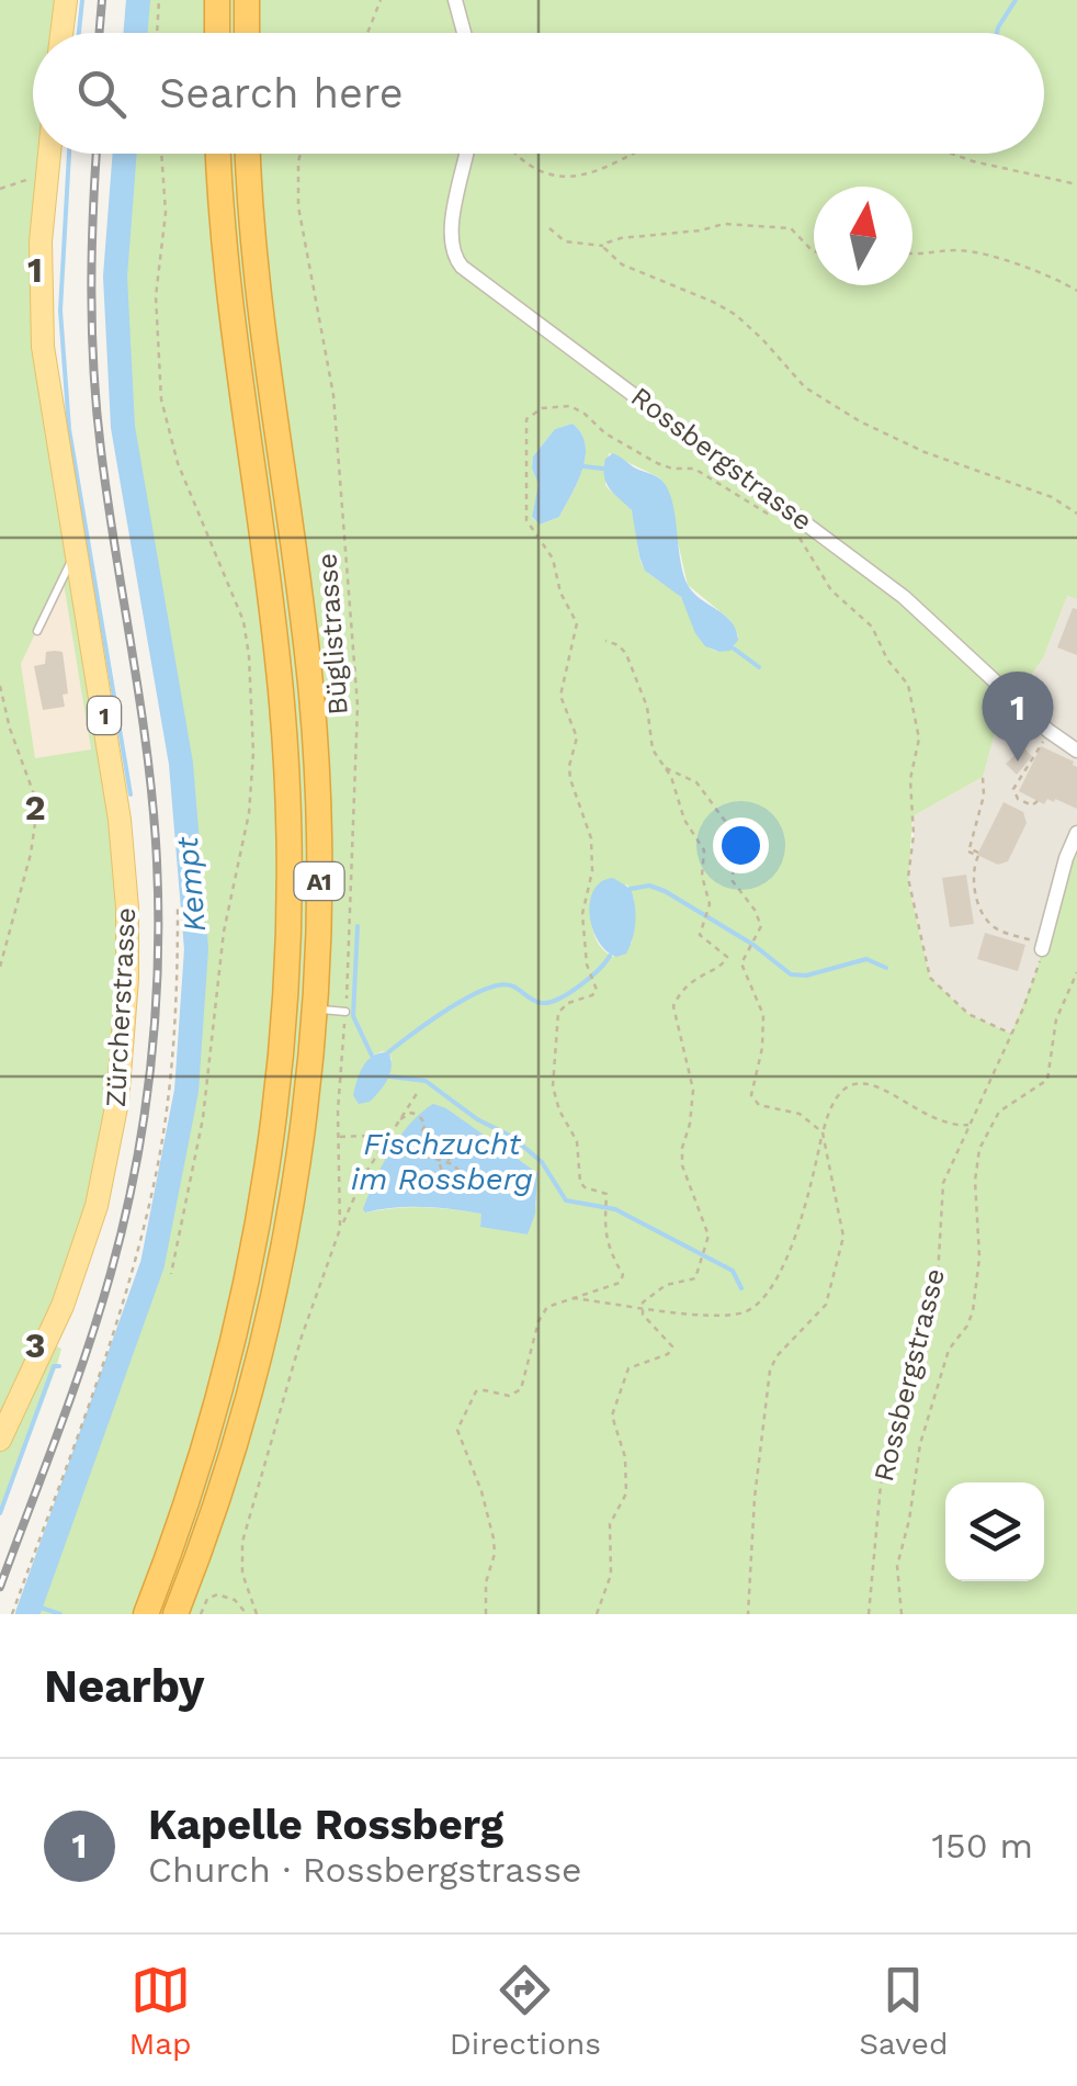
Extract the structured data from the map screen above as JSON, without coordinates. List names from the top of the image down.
{
  "streets": {
    "highway": ["A1"],
    "main road": ["1", "Zürcherstrasse"],
    "street": ["Rossbergstrasse"],
    "path": ["Büglistrasse"]
  },
  "water": ["Kempt", "Fischzucht im Rossberg"],
  "north": "top",
  "page": {
    "search": "Search here",
    "pins": "1",
    "heading": "Nearby",
    "list": [
      {
        "mark": "1",
        "name": "Kapelle Rossberg",
        "note": "Church · Rossbergstrasse",
        "value": "150 m"
      }
    ],
    "nav": ["Map", "Directions", "Saved"]
  },
  "grid": {
    "rows": ["1", "2", "3"]
  }
}
